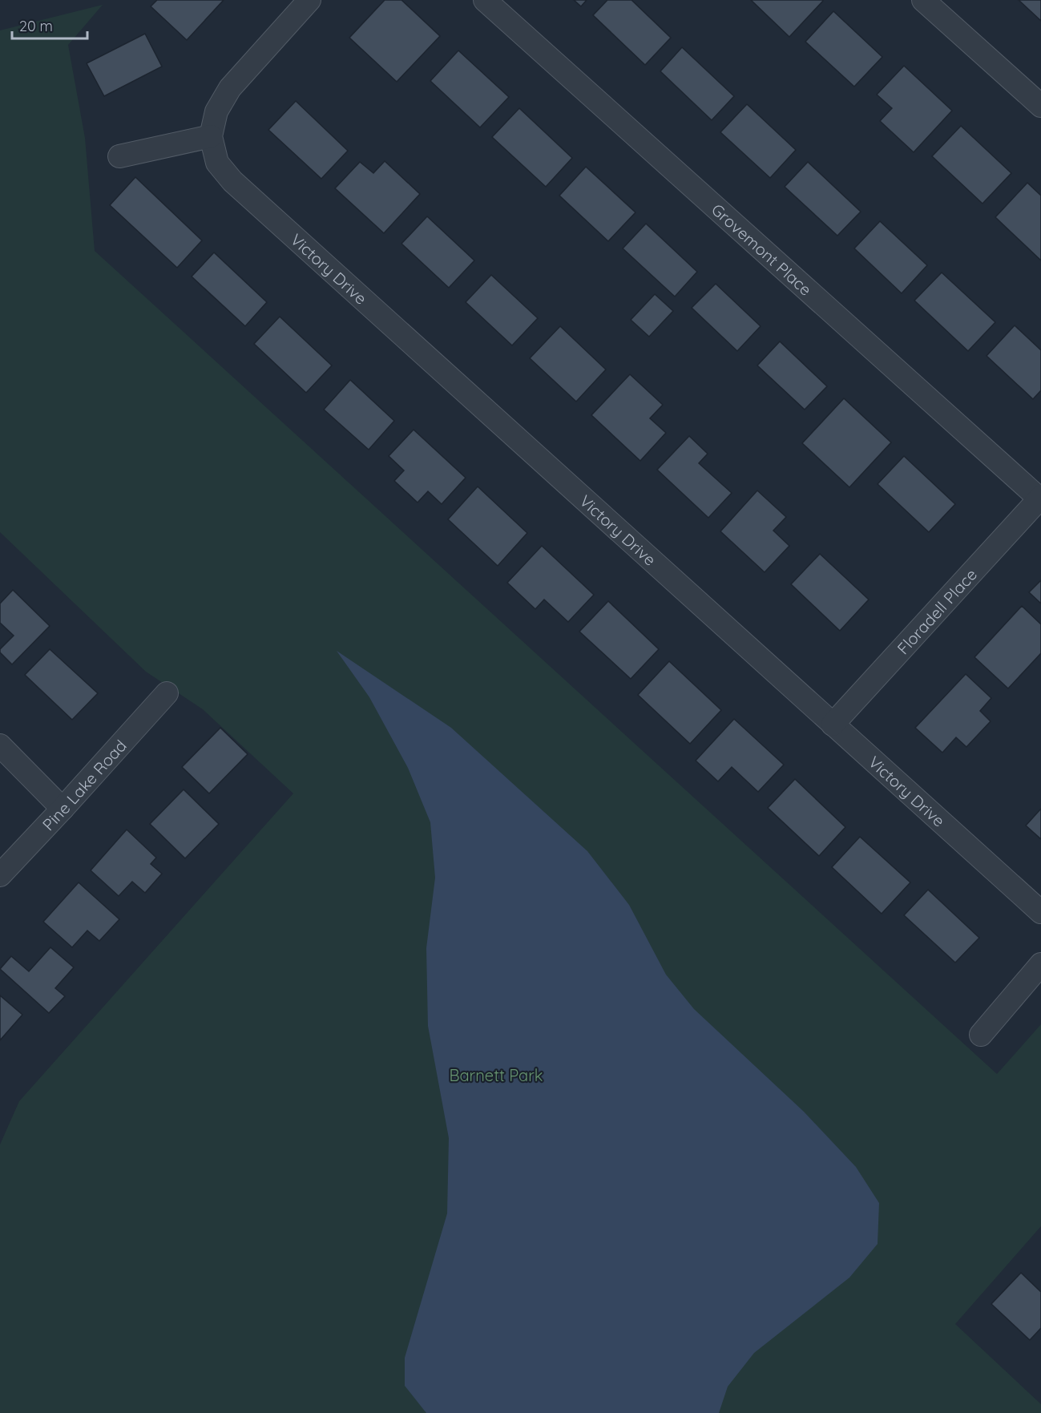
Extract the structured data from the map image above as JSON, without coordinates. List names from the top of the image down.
{
  "streets": {
    "street": [
      "Grovemont Place",
      "Victory Drive",
      "Floradell Place",
      "Pine Lake Road"
    ]
  },
  "crossings": [
    ["Grovemont Place", "Floradell Place"],
    ["Victory Drive", "Floradell Place"]
  ],
  "parks": ["Barnett Park"],
  "scale_bar": "20 m"
}
